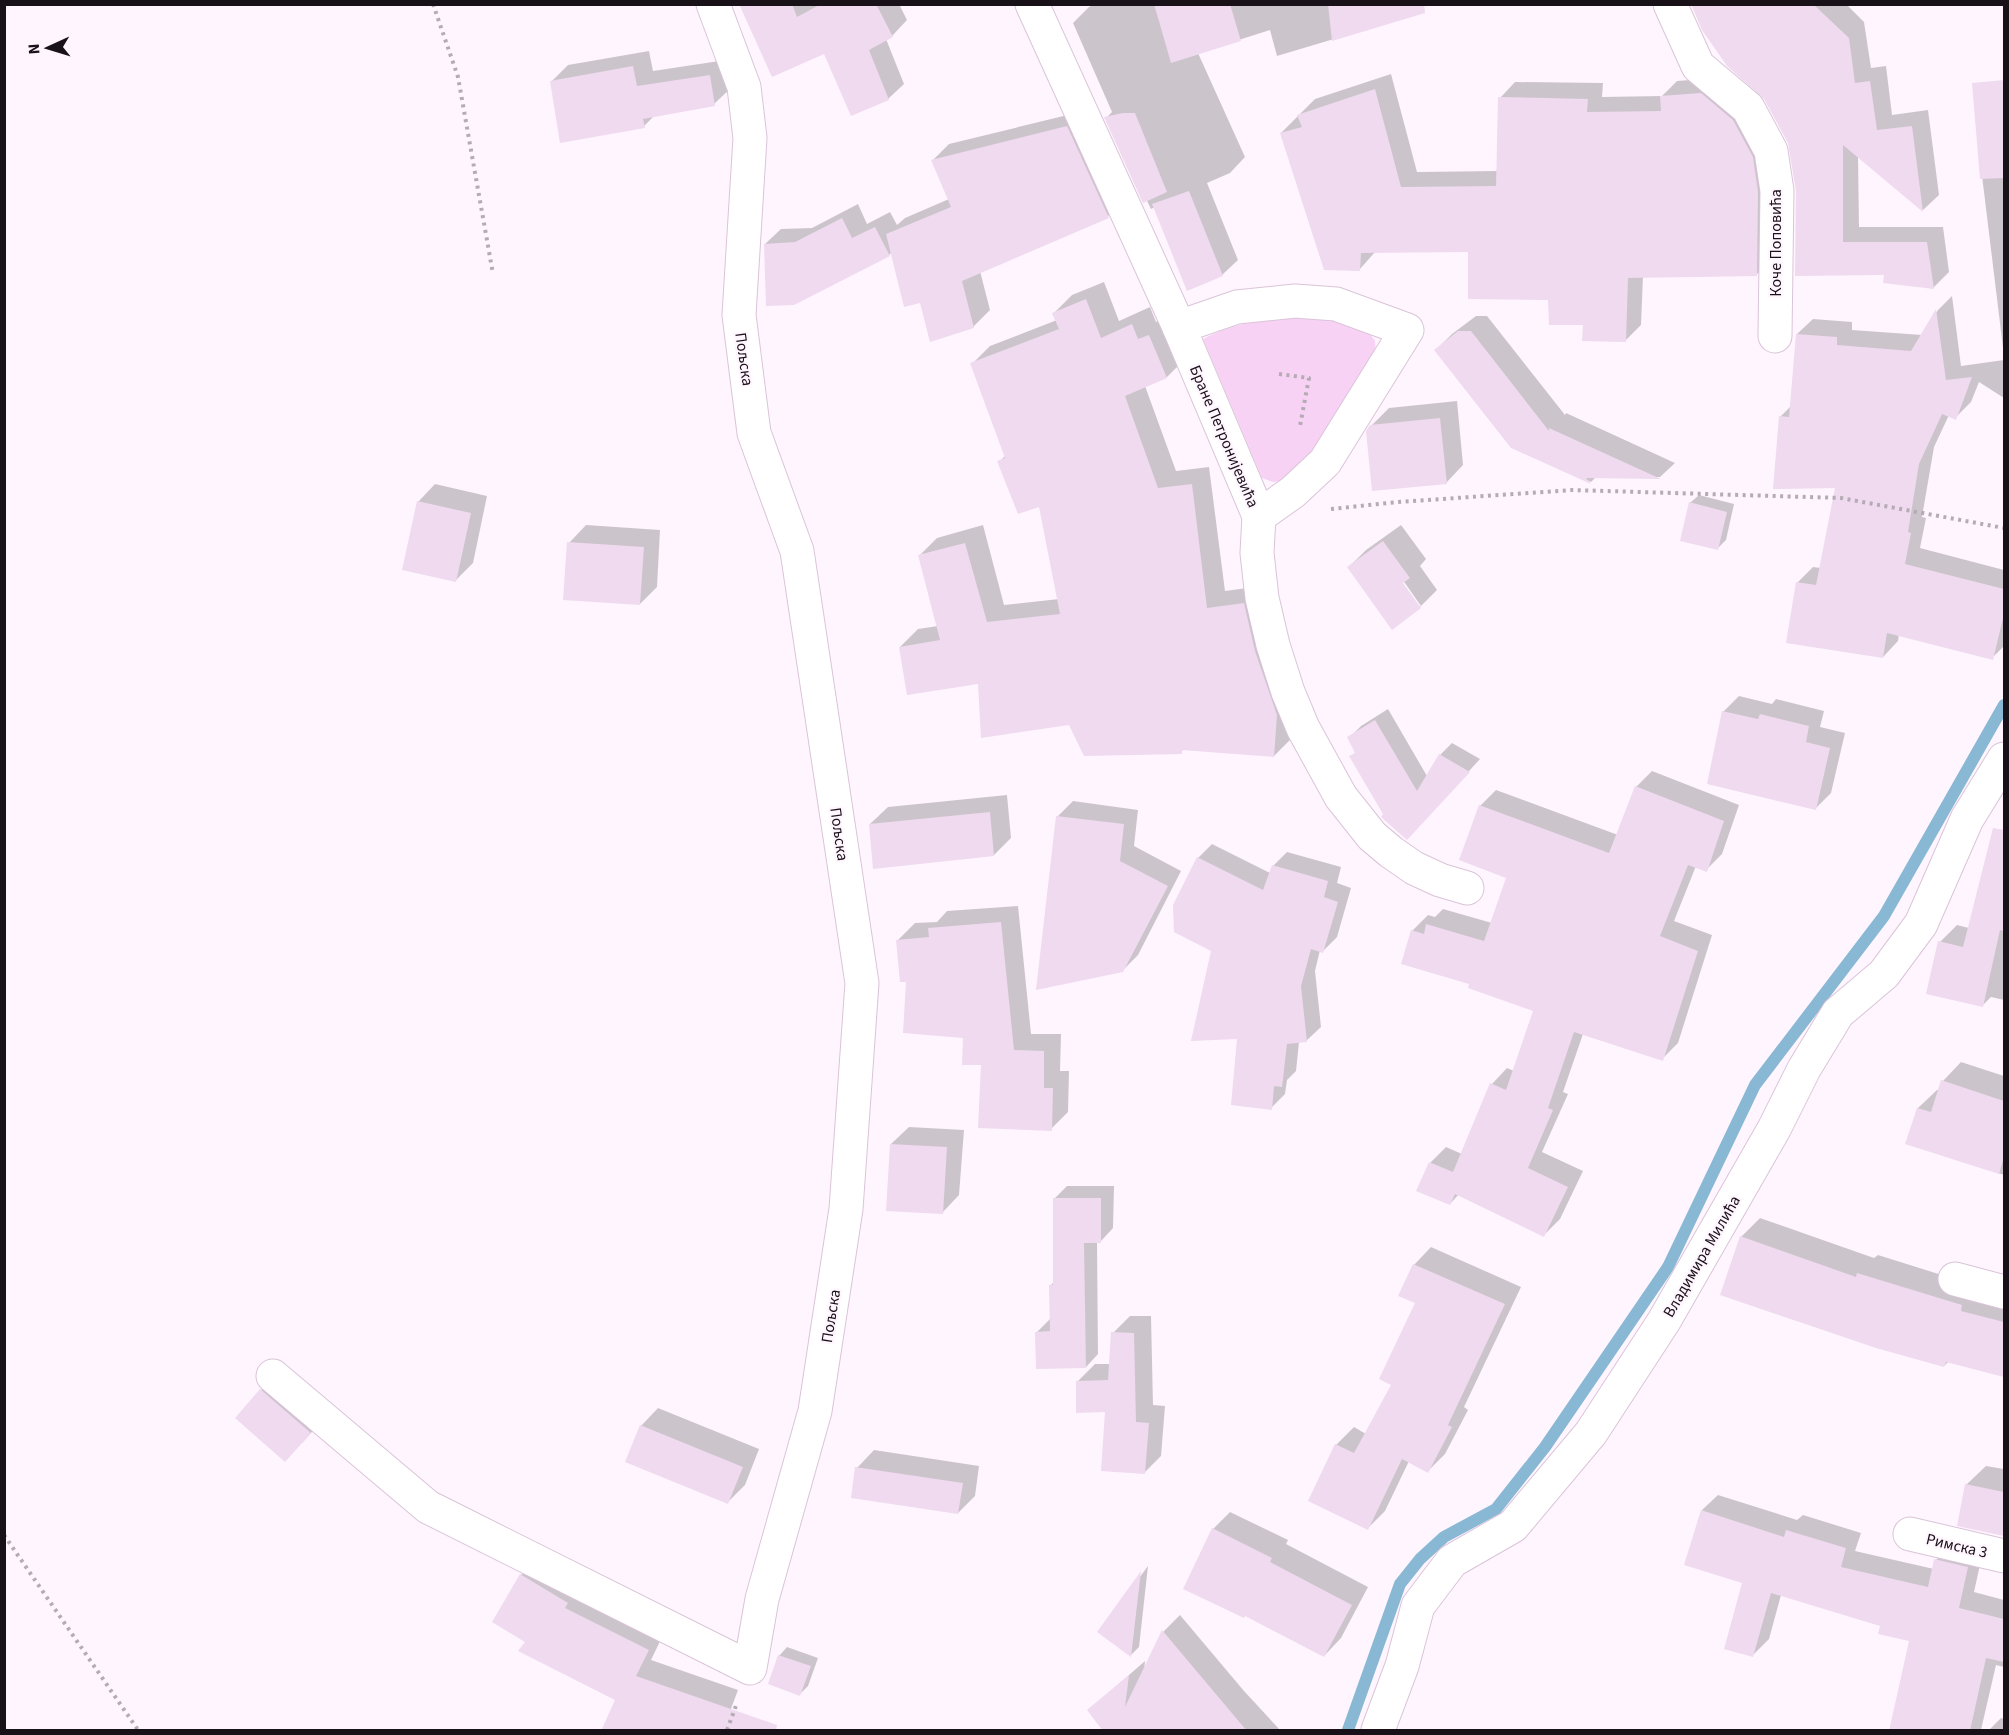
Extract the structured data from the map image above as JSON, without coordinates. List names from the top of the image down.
{
  "streets": {
    "street": [
      "Коче Поповића",
      "Пољска",
      "Бране Петронијевића",
      "Владимира Милића",
      "Римска 3"
    ]
  },
  "north": "left"
}
